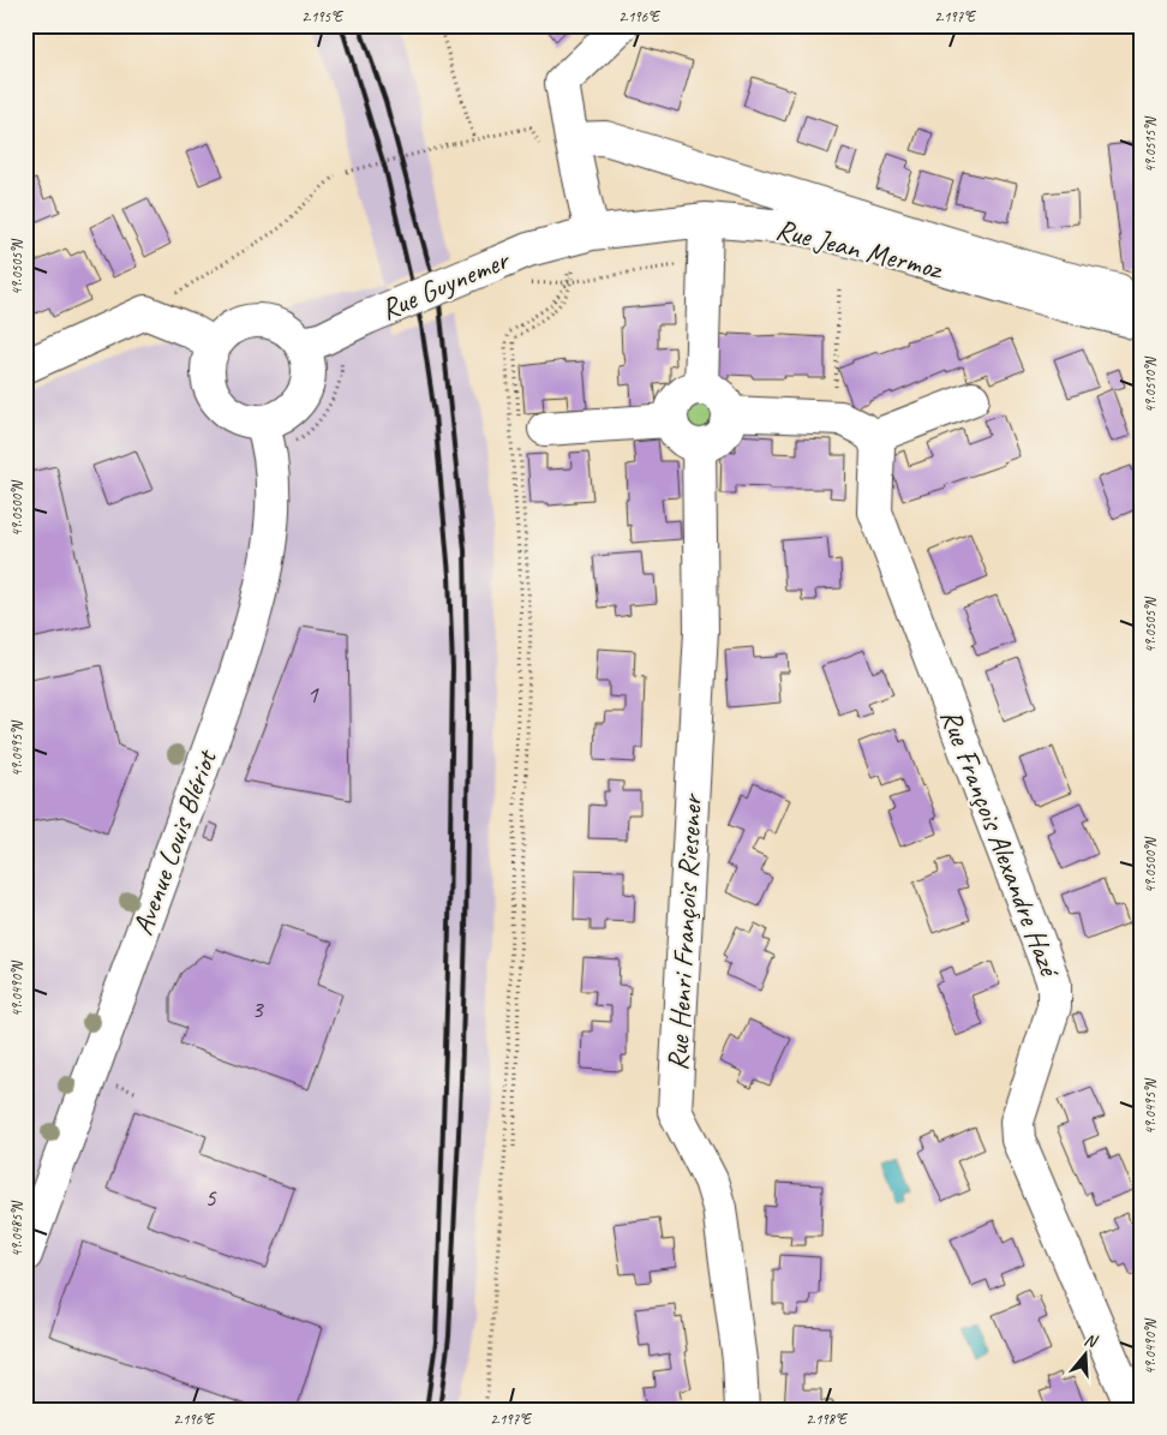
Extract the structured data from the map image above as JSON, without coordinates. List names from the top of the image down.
{
  "streets": {
    "street": [
      "Rue Jean Mermoz",
      "Rue Guynemer",
      "Rue François Alexandre Hazé",
      "Avenue Louis Blériot",
      "Rue Henri François Riesener"
    ]
  },
  "crossings": [
    ["Rue Jean Mermoz", "Rue Guynemer"],
    ["Rue Guynemer", "Avenue Louis Blériot"]
  ],
  "house_numbers": ["1", "3", "5"],
  "north": "top",
  "coordinates": [
    "2.195°E",
    "2.196°E",
    "2.197°E",
    "49.0515°N",
    "49.0505°N",
    "49.0510°N",
    "49.0500°N",
    "49.0495°N",
    "49.0490°N",
    "49.0485°N",
    "2.198°E"
  ]
}
